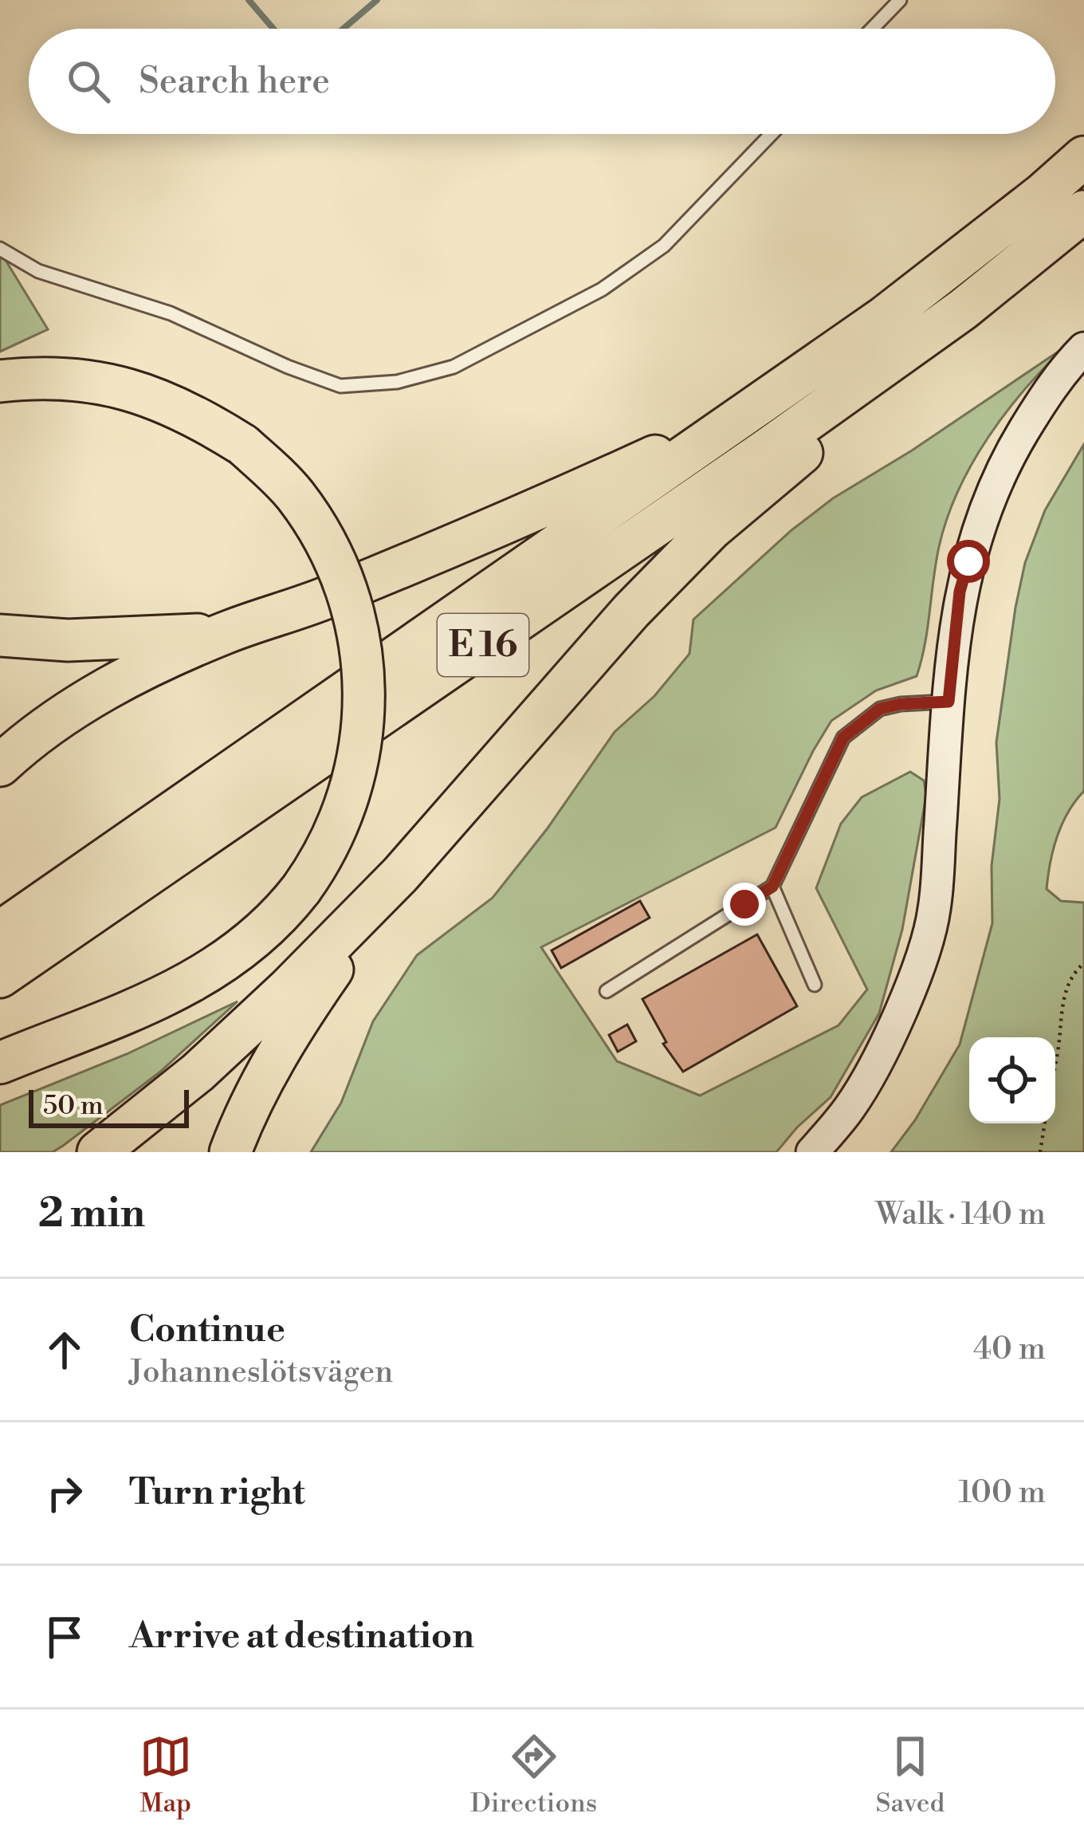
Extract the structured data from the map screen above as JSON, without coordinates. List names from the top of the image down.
{
  "streets": {
    "highway": ["E 16"]
  },
  "scale_bar": "50 m",
  "page": {
    "search": "Search here",
    "scale": "50 m",
    "heading": ["2 min", "Walk · 140 m"],
    "list": [
      ["Continue", "Johanneslötsvägen", "40 m"],
      ["Turn right", "100 m"],
      "Arrive at destination"
    ],
    "nav": ["Map", "Directions", "Saved"]
  }
}
